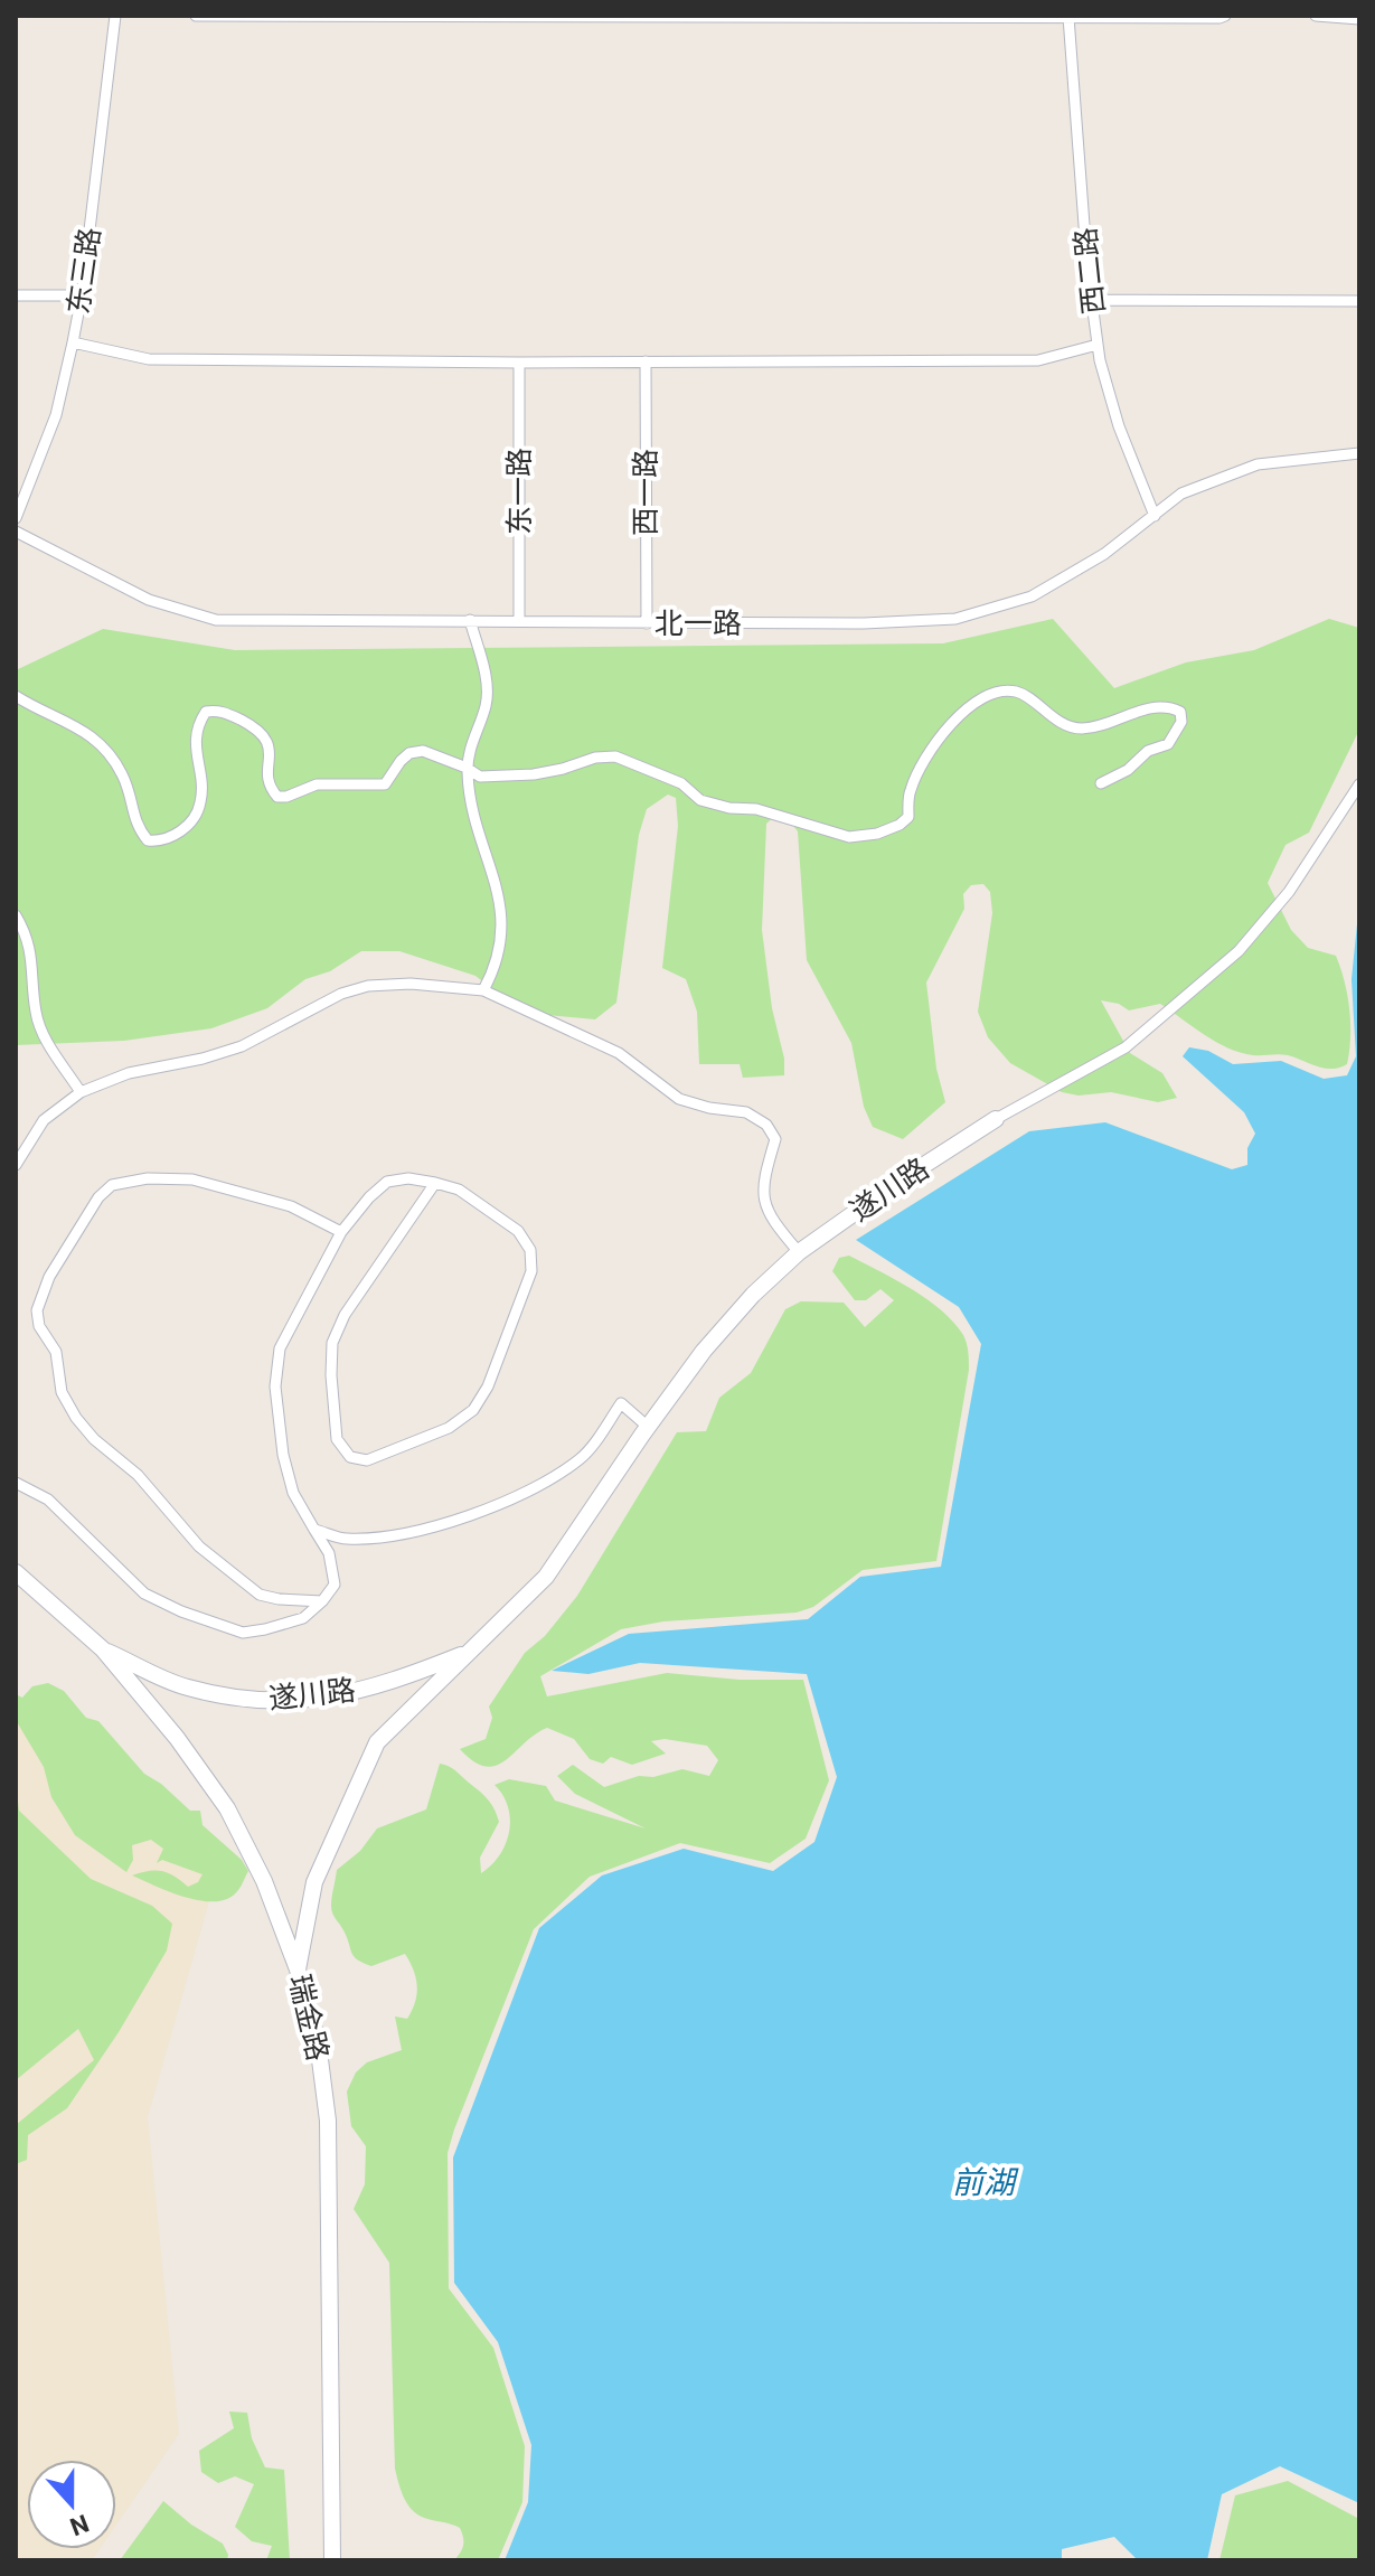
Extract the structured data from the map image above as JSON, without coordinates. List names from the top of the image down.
{
  "streets": {
    "street": [
      "东三路",
      "西二路",
      "东一路",
      "西一路",
      "北一路",
      "遂川路",
      "瑞金路"
    ]
  },
  "crossings": [
    ["西二路", "北一路"],
    ["东一路", "北一路"],
    ["西一路", "北一路"],
    ["遂川路", "瑞金路"]
  ],
  "water": ["前湖"],
  "north": "bottom"
}
